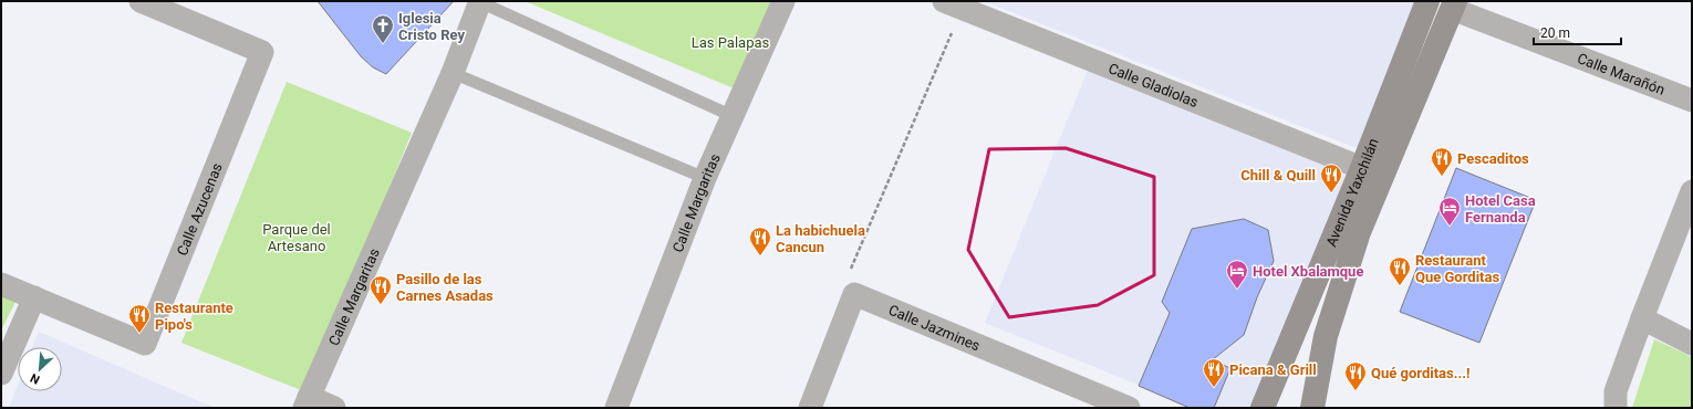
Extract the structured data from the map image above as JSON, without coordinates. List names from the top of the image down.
{
  "streets": {
    "main road": ["Avenida Yaxchilán"],
    "street": [
      "Calle Marañón",
      "Calle Gladiolas",
      "Calle Margaritas",
      "Calle Azucenas",
      "Calle Jazmines"
    ]
  },
  "crossings": [
    ["Calle Marañón", "Avenida Yaxchilán"],
    ["Calle Gladiolas", "Avenida Yaxchilán"]
  ],
  "parks": ["Las Palapas", "Parque del Artesano"],
  "places": {
    "church": ["Iglesia Cristo Rey"],
    "restaurant": [
      "Pescaditos",
      "Chill & Quill",
      "La habichuela Cancun",
      "Restaurant Que Gorditas",
      "Pasillo de las Carnes Asadas",
      "Restaurante Pipo's",
      "Picana & Grill",
      "Qué gorditas...!"
    ],
    "hotel": ["Hotel Casa Fernanda", "Hotel Xbalamque"]
  },
  "scale_bar": "20 m",
  "north": "bottom left"
}
